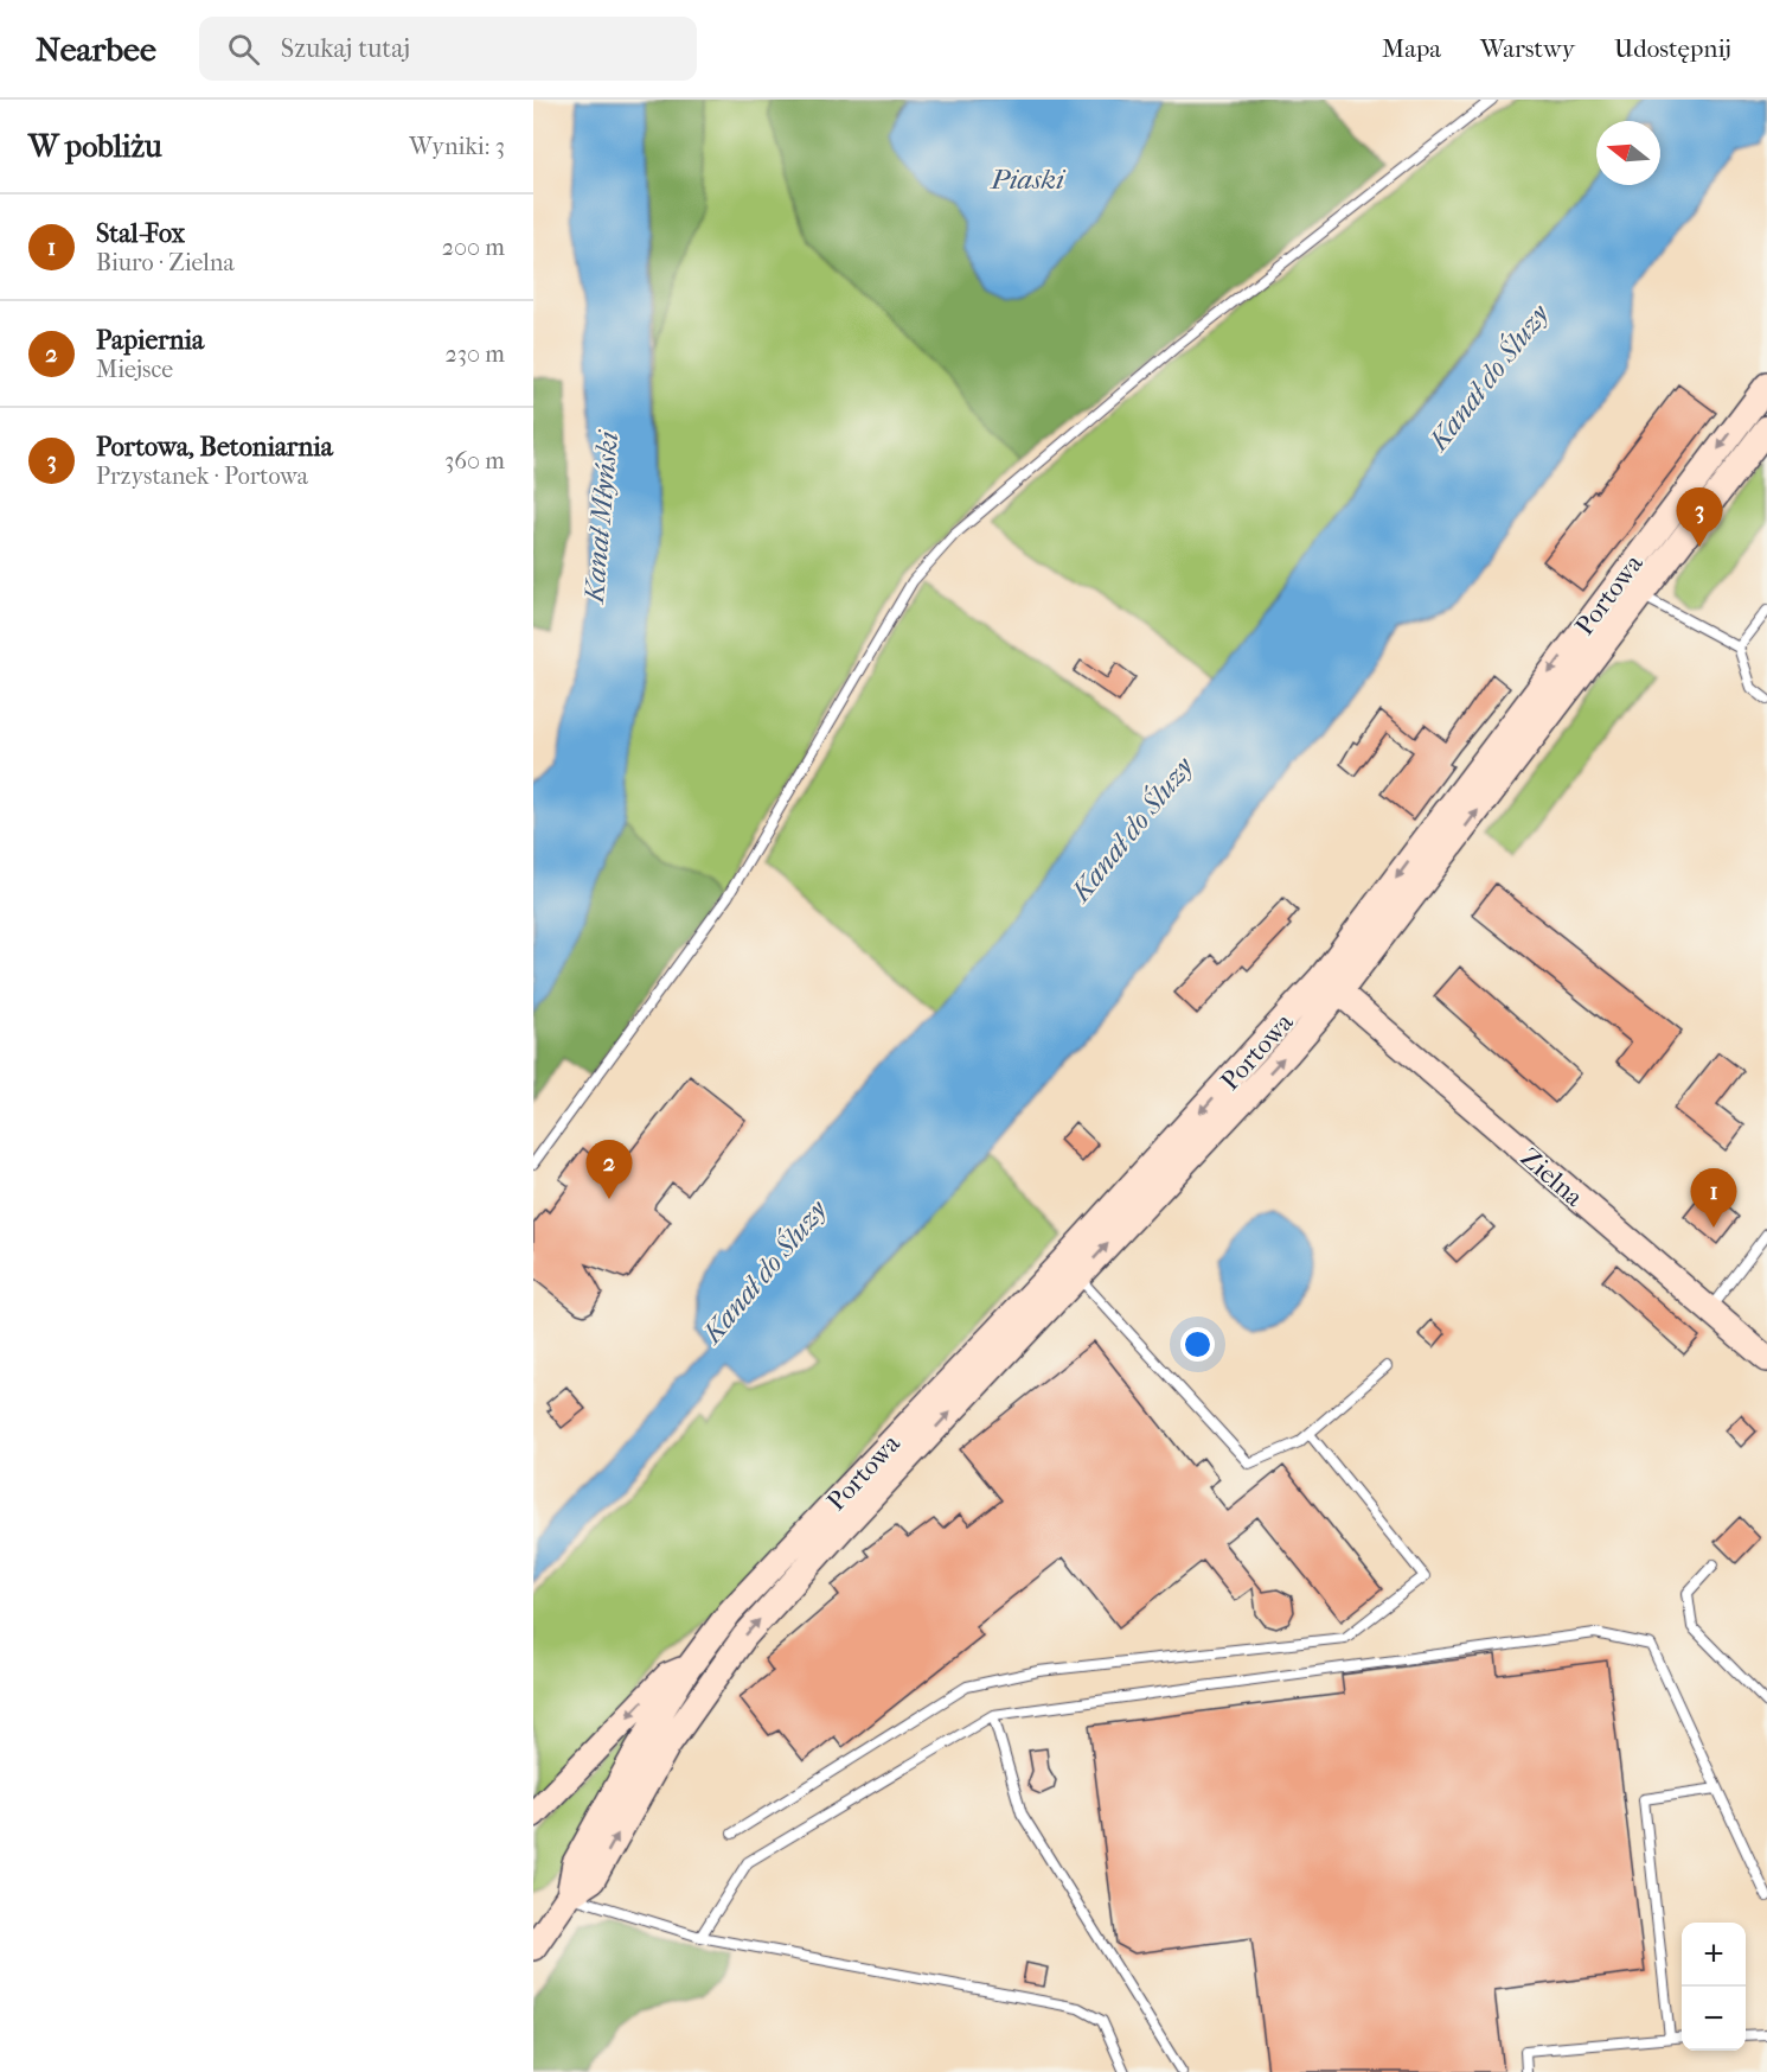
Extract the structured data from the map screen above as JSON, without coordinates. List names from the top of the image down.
{
  "streets": {
    "street": ["Portowa", "Zielna"]
  },
  "crossings": [
    ["Portowa", "Zielna"]
  ],
  "water": ["Piaski", "Kanał do Śluzy", "Kanał Młyński"],
  "north": "left",
  "page": {
    "header": "Nearbee",
    "search": "Szukaj tutaj",
    "nav": ["Mapa", "Warstwy", "Udostępnij"],
    "heading": ["W pobliżu", "Wyniki: 3"],
    "list": [
      {
        "mark": "1",
        "name": "Stal-Fox",
        "note": "Biuro · Zielna",
        "value": "200 m"
      },
      {
        "mark": "2",
        "name": "Papiernia",
        "note": "Miejsce",
        "value": "230 m"
      },
      {
        "mark": "3",
        "name": "Portowa, Betoniarnia",
        "note": "Przystanek · Portowa",
        "value": "360 m"
      }
    ],
    "pins": ["3", "2", "1"],
    "map_buttons": ["+", "−"]
  }
}
